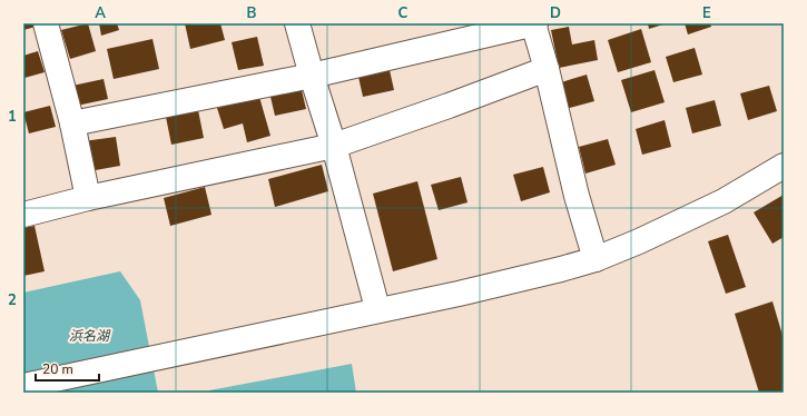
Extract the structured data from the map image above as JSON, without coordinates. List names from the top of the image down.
{
  "water": ["浜名湖"],
  "scale_bar": "20 m",
  "grid": {
    "columns": [
      "A",
      "B",
      "C",
      "D",
      "E"
    ],
    "rows": ["1", "2"]
  }
}
